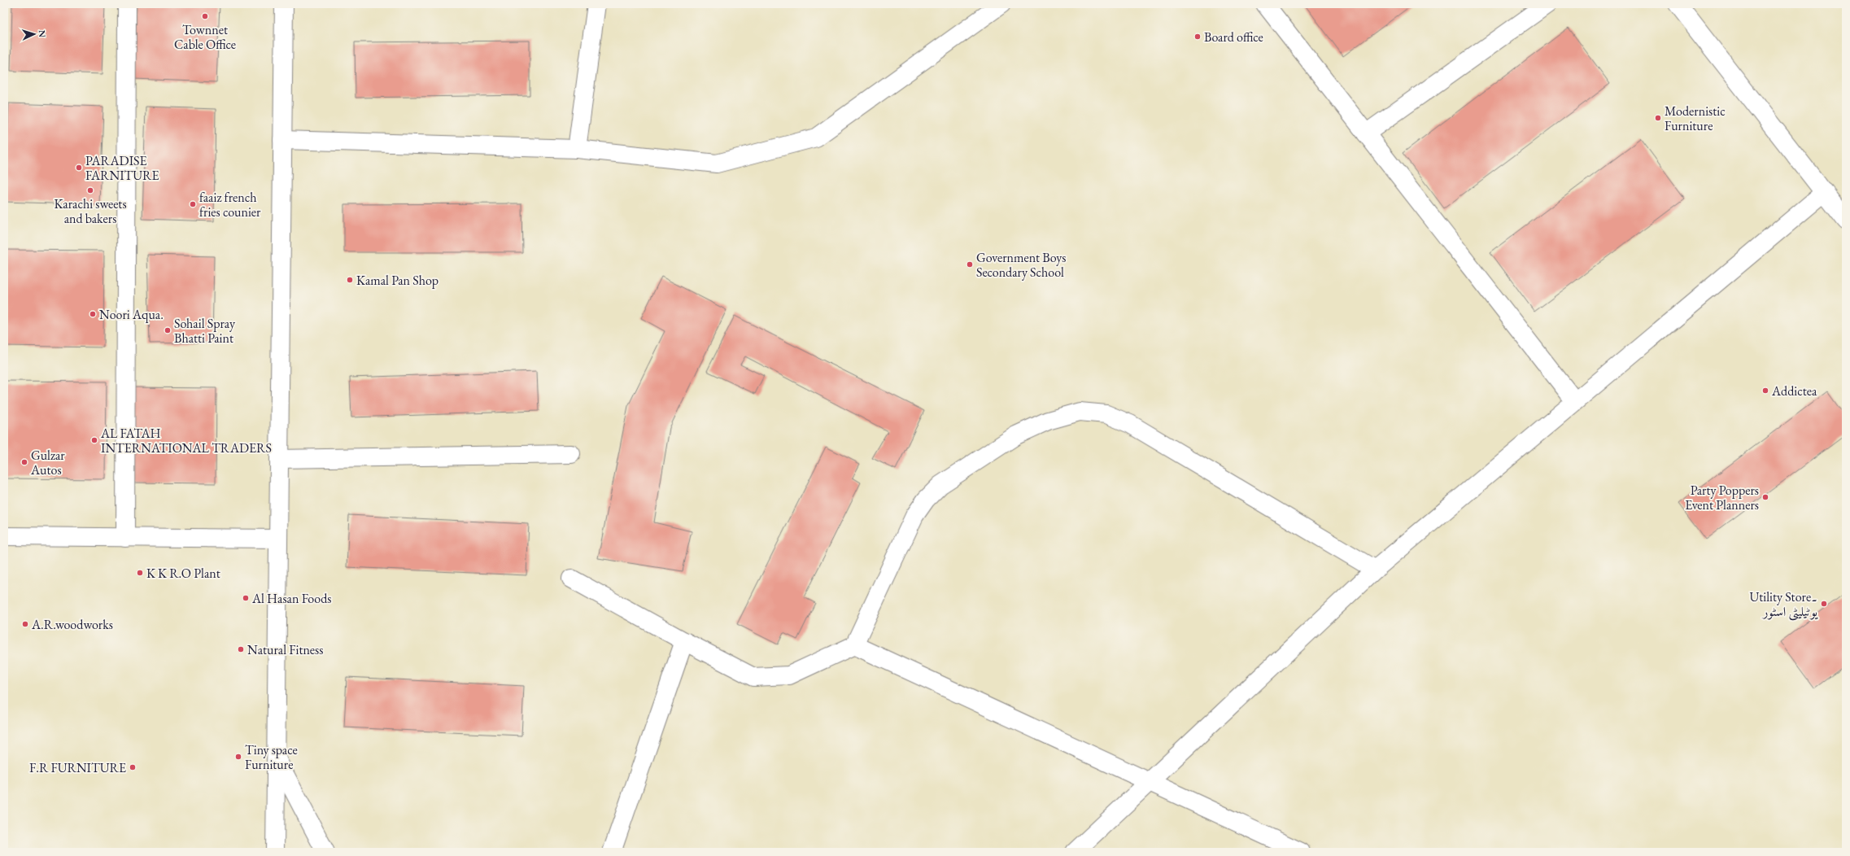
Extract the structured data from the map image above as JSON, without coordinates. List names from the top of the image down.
{
  "places": [
    "Townnet Cable Office",
    "Board office",
    "Modernistic Furniture",
    "PARADISE FARNITURE",
    "Karachi sweets and bakers",
    "faaiz french fries counier",
    "Government Boys Secondary School",
    "Kamal Pan Shop",
    "Noori Aqua.",
    "Sohail Spray Bhatti Paint",
    "Addictea",
    "AL FATAH INTERNATIONAL TRADERS",
    "Gulzar Autos",
    "Party Poppers Event Planners",
    "K K R.O Plant",
    "Al Hasan Foods",
    "Utility Store۔ یوٹیلیٹی اسٹور",
    "A.R.woodworks",
    "Natural Fitness",
    "Tiny space Furniture",
    "F.R FURNITURE"
  ],
  "north": "right"
}
